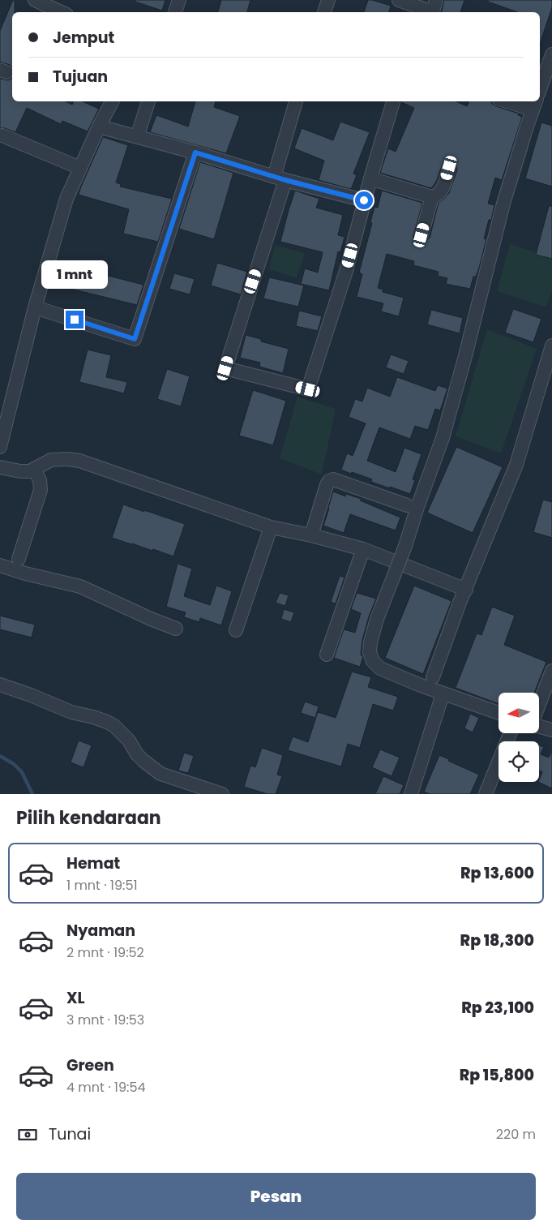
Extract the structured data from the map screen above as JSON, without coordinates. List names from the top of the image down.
{
  "north": "left",
  "page": {
    "banner": ["Jemput", "Tujuan"],
    "bubble": "1 mnt",
    "heading": "Pilih kendaraan",
    "list": [
      {
        "name": "Hemat",
        "note": "1 mnt · 19:51",
        "value": "Rp 13,600"
      },
      {
        "name": "Nyaman",
        "note": "2 mnt · 19:52",
        "value": "Rp 18,300"
      },
      {
        "name": "XL",
        "note": "3 mnt · 19:53",
        "value": "Rp 23,100"
      },
      {
        "name": "Green",
        "note": "4 mnt · 19:54",
        "value": "Rp 15,800"
      }
    ],
    "pay": ["Tunai", "220 m"],
    "buttons": "Pesan"
  }
}
